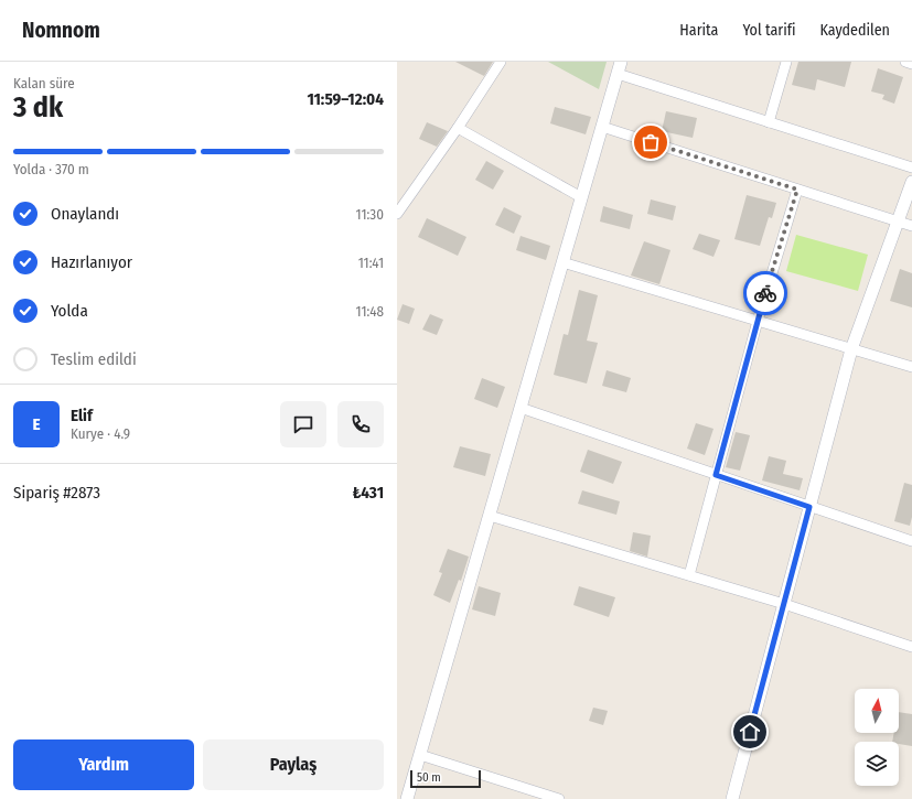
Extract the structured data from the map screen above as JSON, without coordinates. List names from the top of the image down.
{
  "scale_bar": "50 m",
  "north": "top",
  "page": {
    "header": "Nomnom",
    "nav": ["Harita", "Yol tarifi", "Kaydedilen"],
    "heading": ["3 dk", "Kalan süre", "11:59–12:04"],
    "panel": [
      "Elif",
      "Kurye · 4.9",
      "Sipariş #2873",
      "₺431"
    ],
    "bar": "Yolda · 370 m",
    "list": [
      ["Onaylandı", "11:30"],
      ["Hazırlanıyor", "11:41"],
      ["Yolda", "11:48"],
      "Teslim edildi"
    ],
    "round": "E",
    "buttons": ["Yardım", "Paylaş"],
    "scale": "50 m"
  }
}
